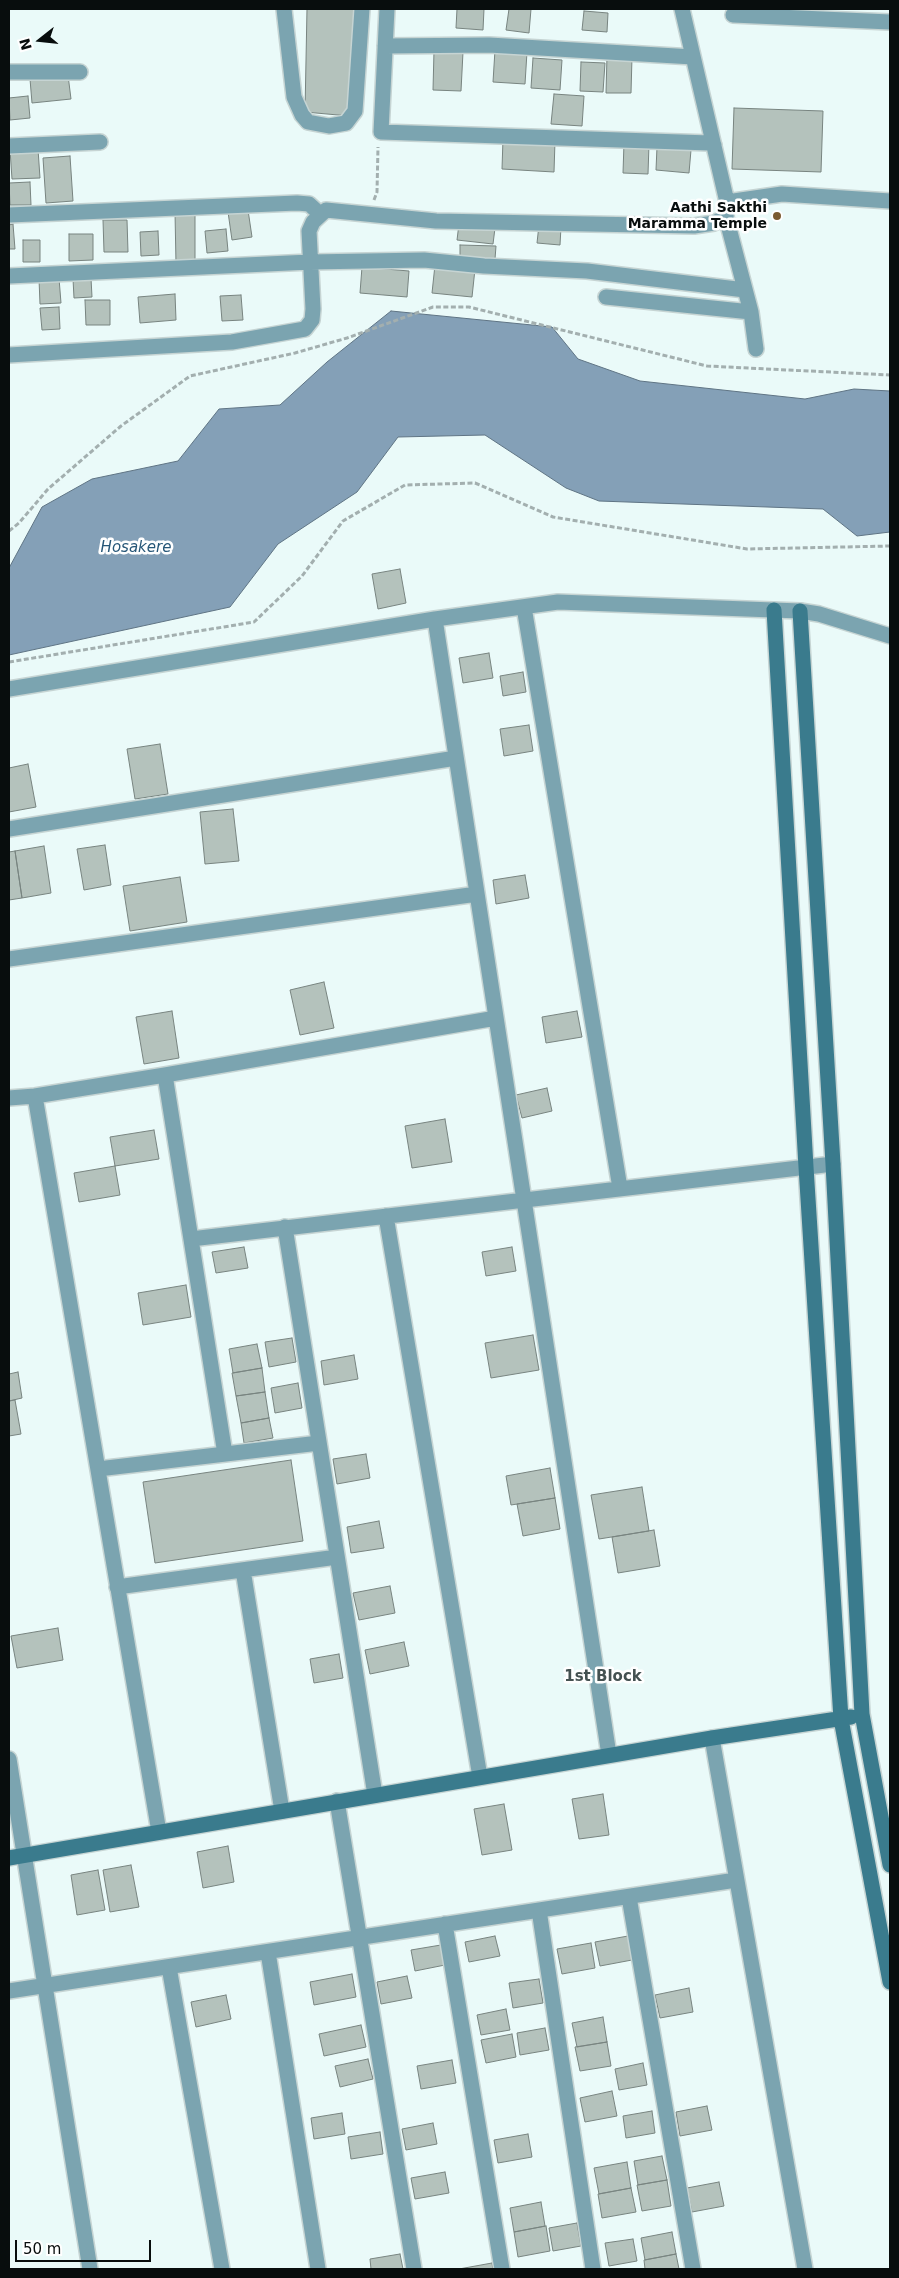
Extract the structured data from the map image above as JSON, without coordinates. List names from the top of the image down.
{
  "districts": ["1st Block"],
  "water": ["Hosakere"],
  "places": ["Aathi Sakthi Maramma Temple"],
  "scale_bar": "50 m",
  "north": "left"
}
